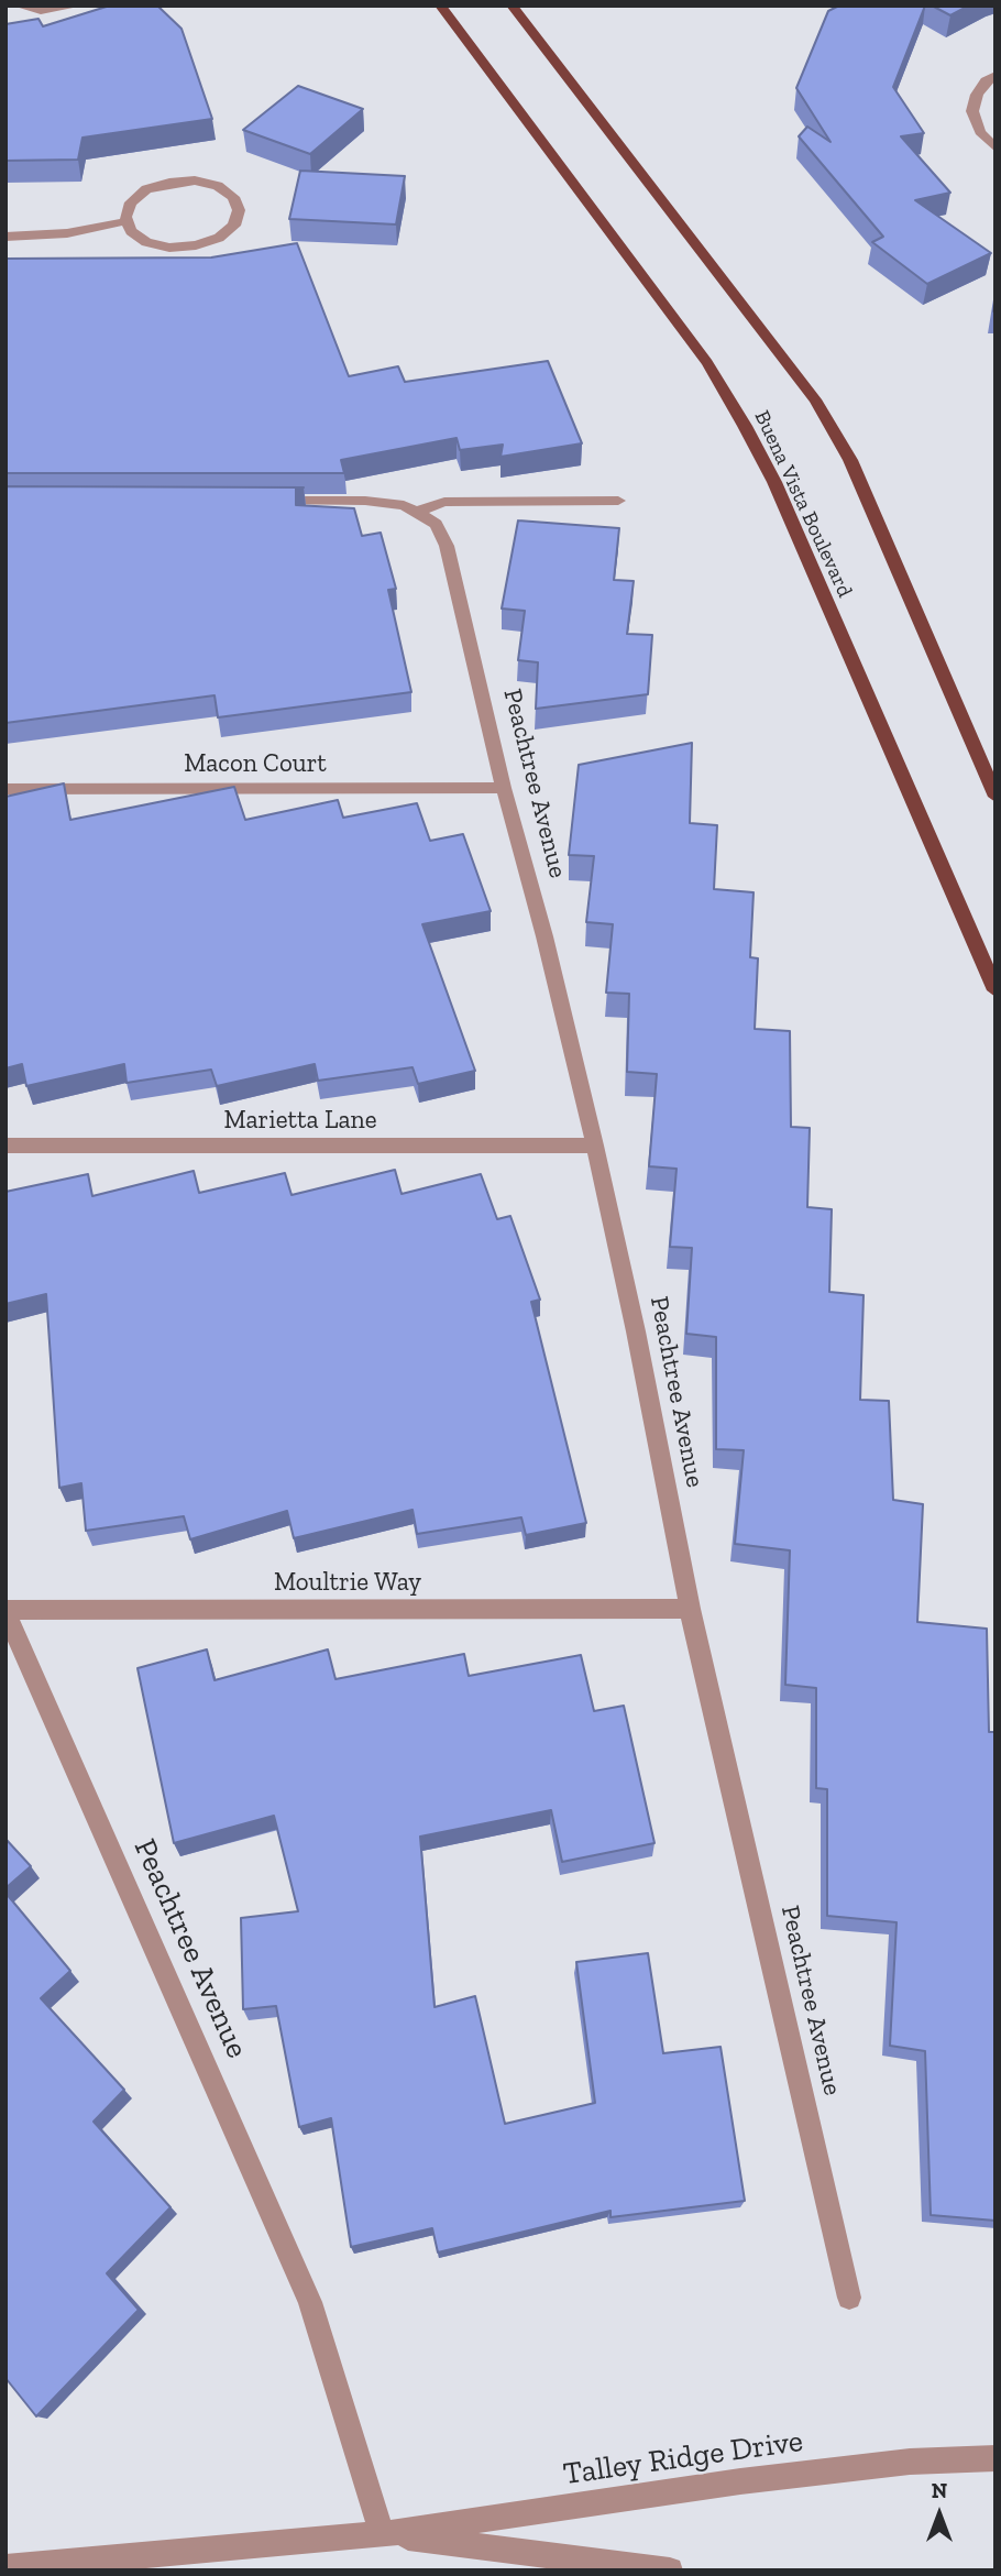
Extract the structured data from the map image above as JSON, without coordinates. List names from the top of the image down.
{
  "streets": {
    "main road": ["Buena Vista Boulevard"],
    "street": [
      "Macon Court",
      "Peachtree Avenue",
      "Marietta Lane",
      "Moultrie Way",
      "Talley Ridge Drive"
    ]
  },
  "crossings": [
    ["Macon Court", "Peachtree Avenue"],
    ["Peachtree Avenue", "Marietta Lane"],
    ["Peachtree Avenue", "Moultrie Way"],
    ["Peachtree Avenue", "Talley Ridge Drive"]
  ],
  "north": "top"
}
